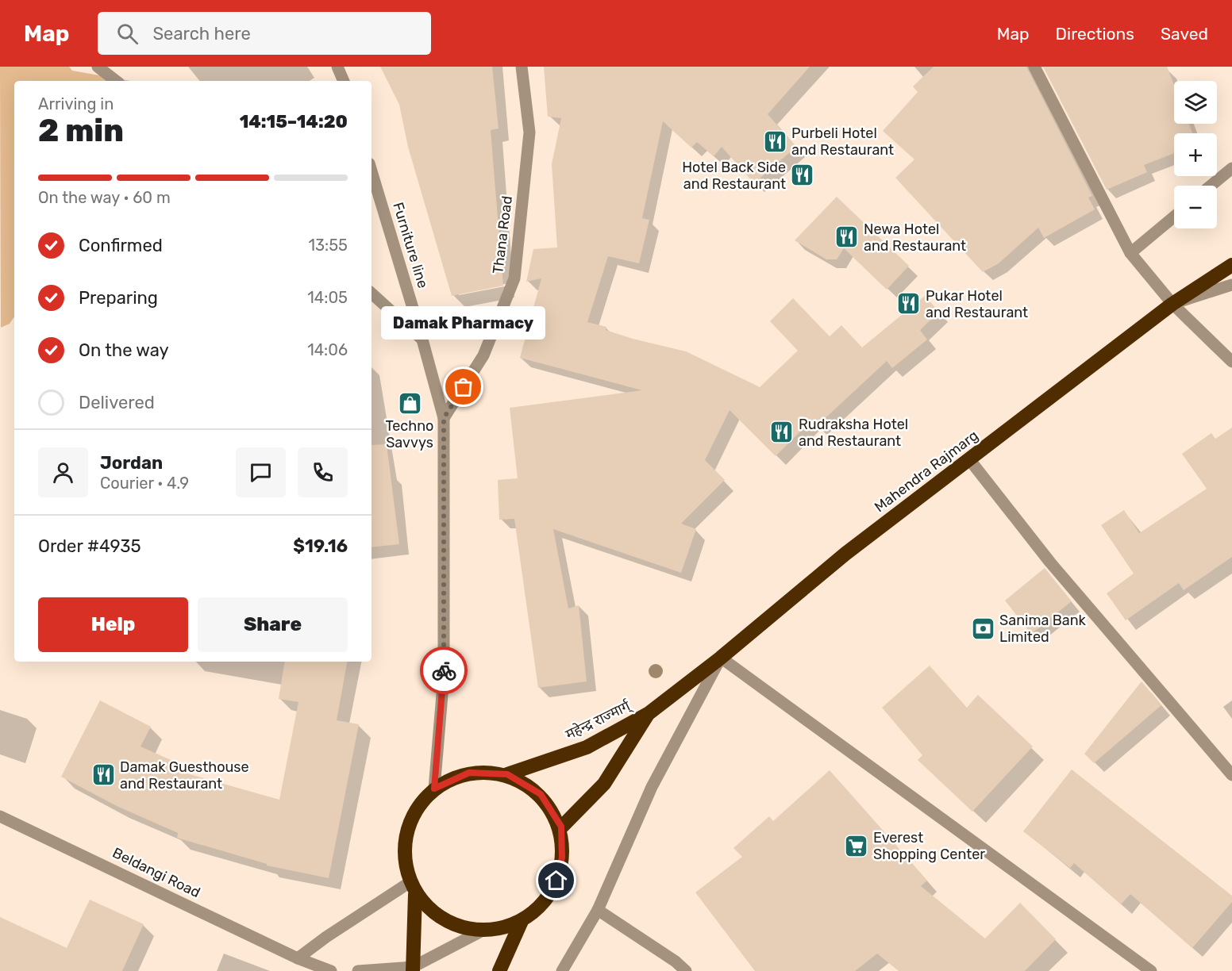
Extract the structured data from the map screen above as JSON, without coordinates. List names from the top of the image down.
{
  "streets": {
    "highway": ["Mahendra Rajmarg", "महेन्द्र राज्मार्ग्"],
    "street": ["Thana Road", "Furniture line", "Beldangi Road"]
  },
  "crossings": [
    ["Thana Road", "Furniture line"],
    ["Furniture line", "महेन्द्र राज्मार्ग्"],
    ["Mahendra Rajmarg", "महेन्द्र राज्मार्ग्"]
  ],
  "places": {
    "restaurant": [
      "Purbeli Hotel and Restaurant",
      "Hotel Back Side and Restaurant",
      "Newa Hotel and Restaurant",
      "Pukar Hotel and Restaurant",
      "Rudraksha Hotel and Restaurant",
      "Damak Guesthouse and Restaurant"
    ],
    "other": ["Damak Pharmacy"],
    "shop": ["Techno Savvys"],
    "bank": ["Sanima Bank Limited"],
    "supermarket": ["Everest Shopping Center"]
  },
  "page": {
    "header": "Map",
    "search": "Search here",
    "nav": ["Map", "Directions", "Saved"],
    "map_buttons": ["+", "−"],
    "heading": ["2 min", "Arriving in", "14:15–14:20"],
    "panel": [
      "Jordan",
      "Courier · 4.9",
      "Order #4935",
      "$19.16"
    ],
    "bar": "On the way · 60 m",
    "list": [
      ["Confirmed", "13:55"],
      ["Preparing", "14:05"],
      ["On the way", "14:06"],
      "Delivered"
    ],
    "bubble": "Damak Pharmacy",
    "buttons": ["Help", "Share"]
  }
}
